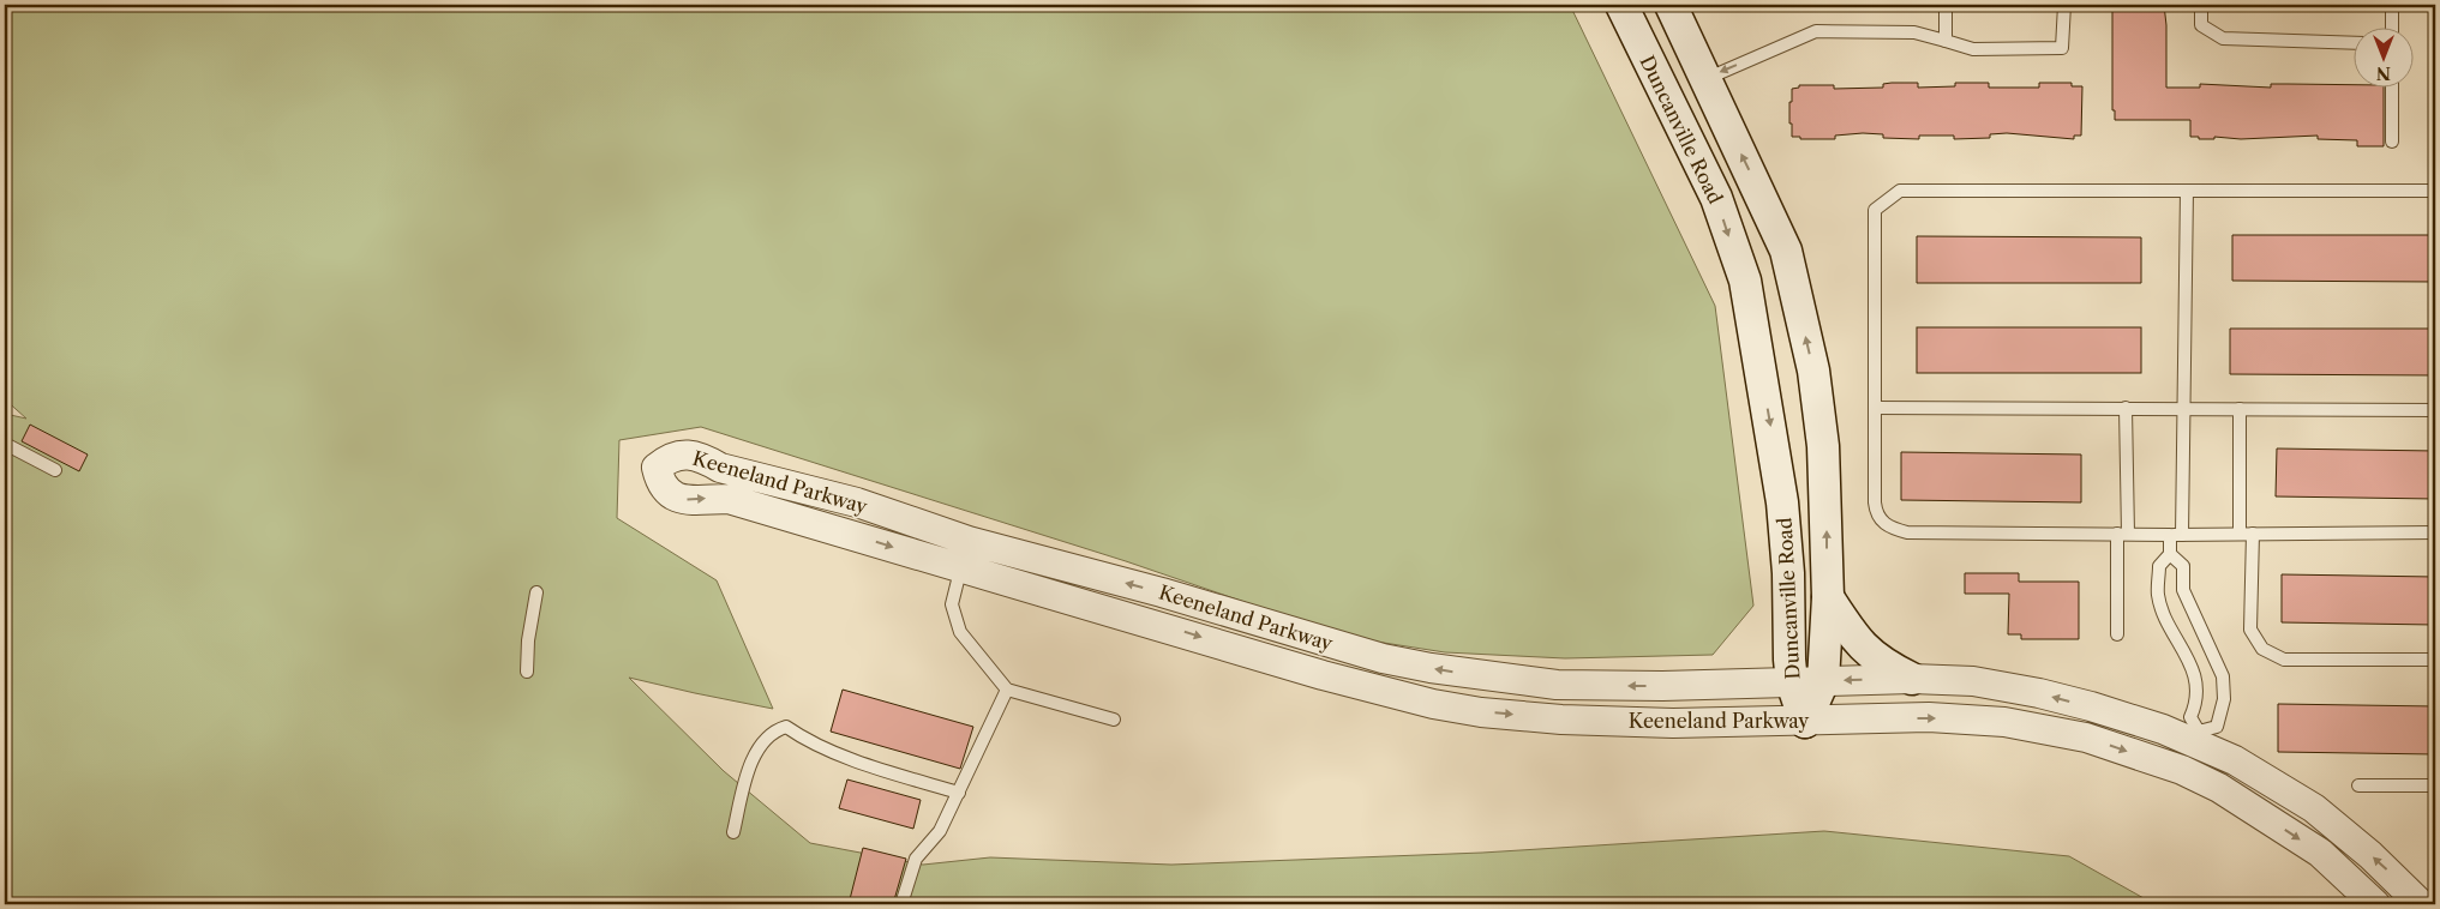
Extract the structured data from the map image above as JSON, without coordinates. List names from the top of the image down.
{
  "streets": {
    "main road": ["Duncanville Road"],
    "street": ["Keeneland Parkway"]
  },
  "crossings": [
    ["Duncanville Road", "Keeneland Parkway"]
  ],
  "north": "bottom"
}
